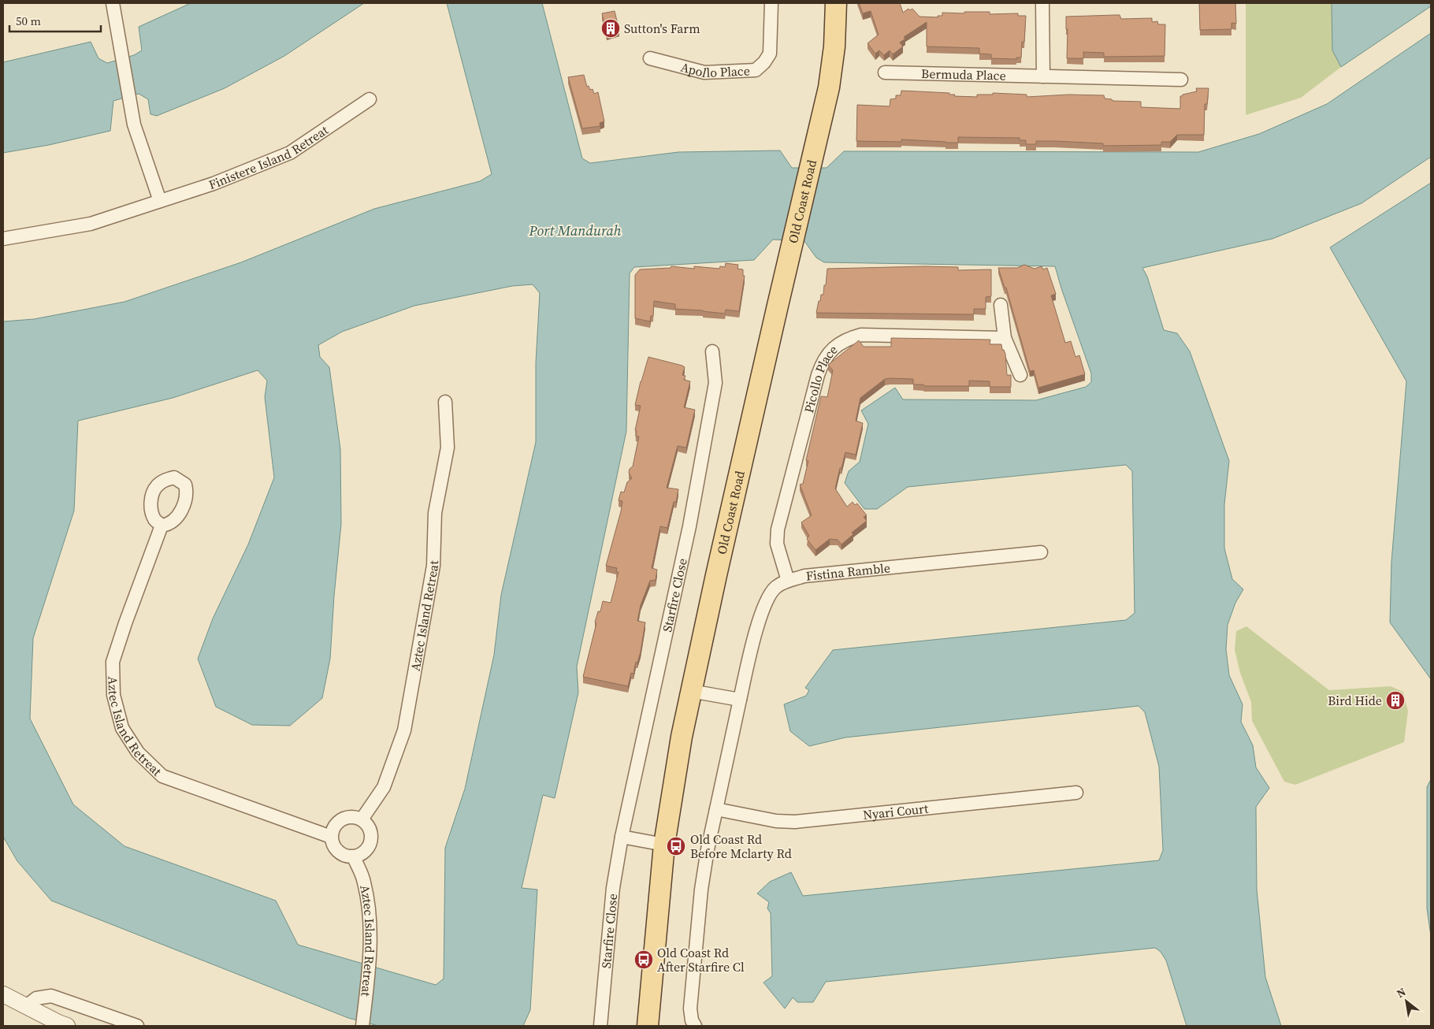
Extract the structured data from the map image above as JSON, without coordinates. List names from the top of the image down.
{
  "streets": {
    "main road": ["Old Coast Road"],
    "street": [
      "Apollo Place",
      "Bermuda Place",
      "Finistere Island Retreat",
      "Picollo Place",
      "Fistina Ramble",
      "Starfire Close",
      "Aztec Island Retreat",
      "Nyari Court"
    ]
  },
  "crossings": [
    ["Picollo Place", "Fistina Ramble"],
    ["Fistina Ramble", "Nyari Court"]
  ],
  "water": ["Port Mandurah"],
  "places": {
    "building": ["Sutton's Farm", "Bird Hide"],
    "bus stop": ["Old Coast Rd Before Mclarty Rd", "Old Coast Rd After Starfire Cl"]
  },
  "scale_bar": "50 m",
  "north": "top left"
}
